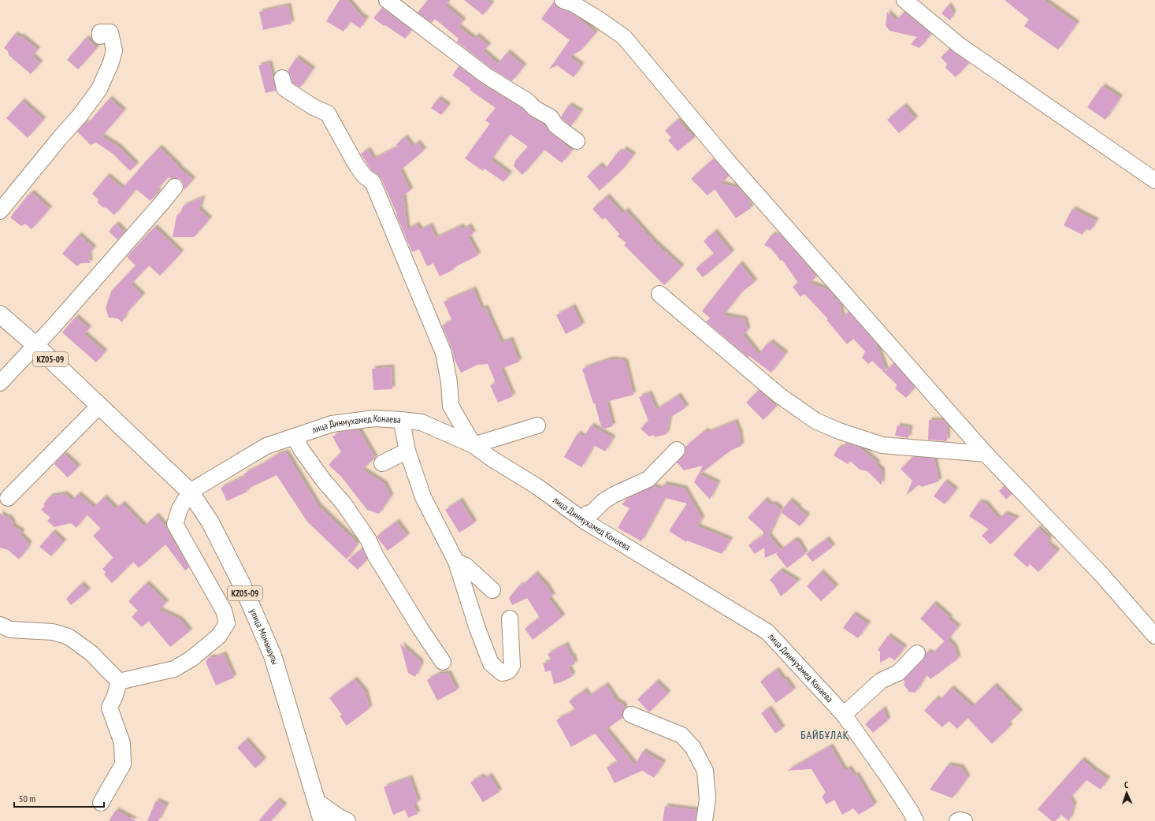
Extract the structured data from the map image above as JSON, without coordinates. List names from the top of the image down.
{
  "streets": {
    "main road": ["KZ05-09", "улица Момышулы"],
    "street": ["лица Динмухамед Конаева"]
  },
  "crossings": [
    ["KZ05-09", "улица Момышулы"],
    ["лица Динмухамед Конаева", "улица Момышулы"]
  ],
  "districts": ["БАЙБҰЛАҚ"],
  "scale_bar": "50 m",
  "north": "top"
}
